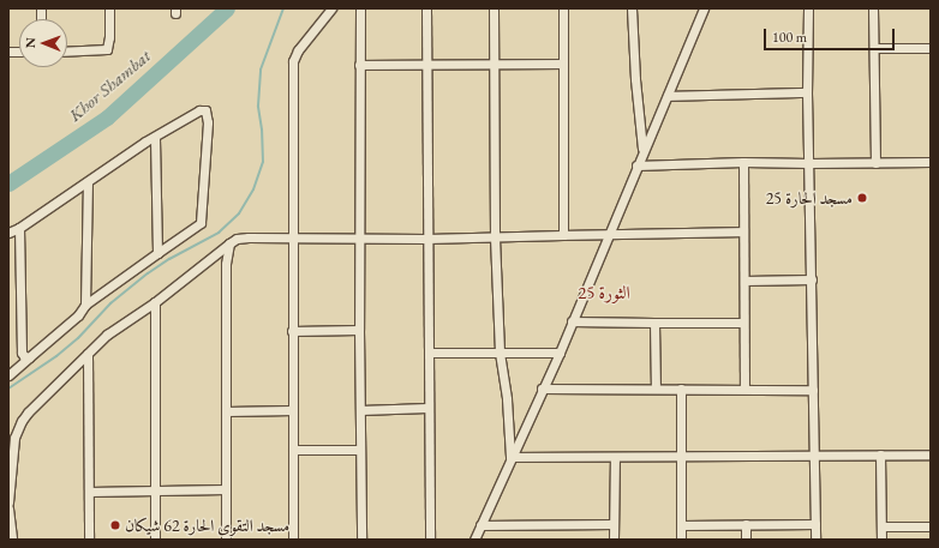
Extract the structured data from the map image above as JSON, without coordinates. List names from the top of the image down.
{
  "districts": ["الثورة 25"],
  "water": ["Khor Shambat"],
  "places": ["مسجد الحارة 25", "مسجد التقوى الحارة 62 شيكان"],
  "scale_bar": "100 m",
  "north": "left"
}
